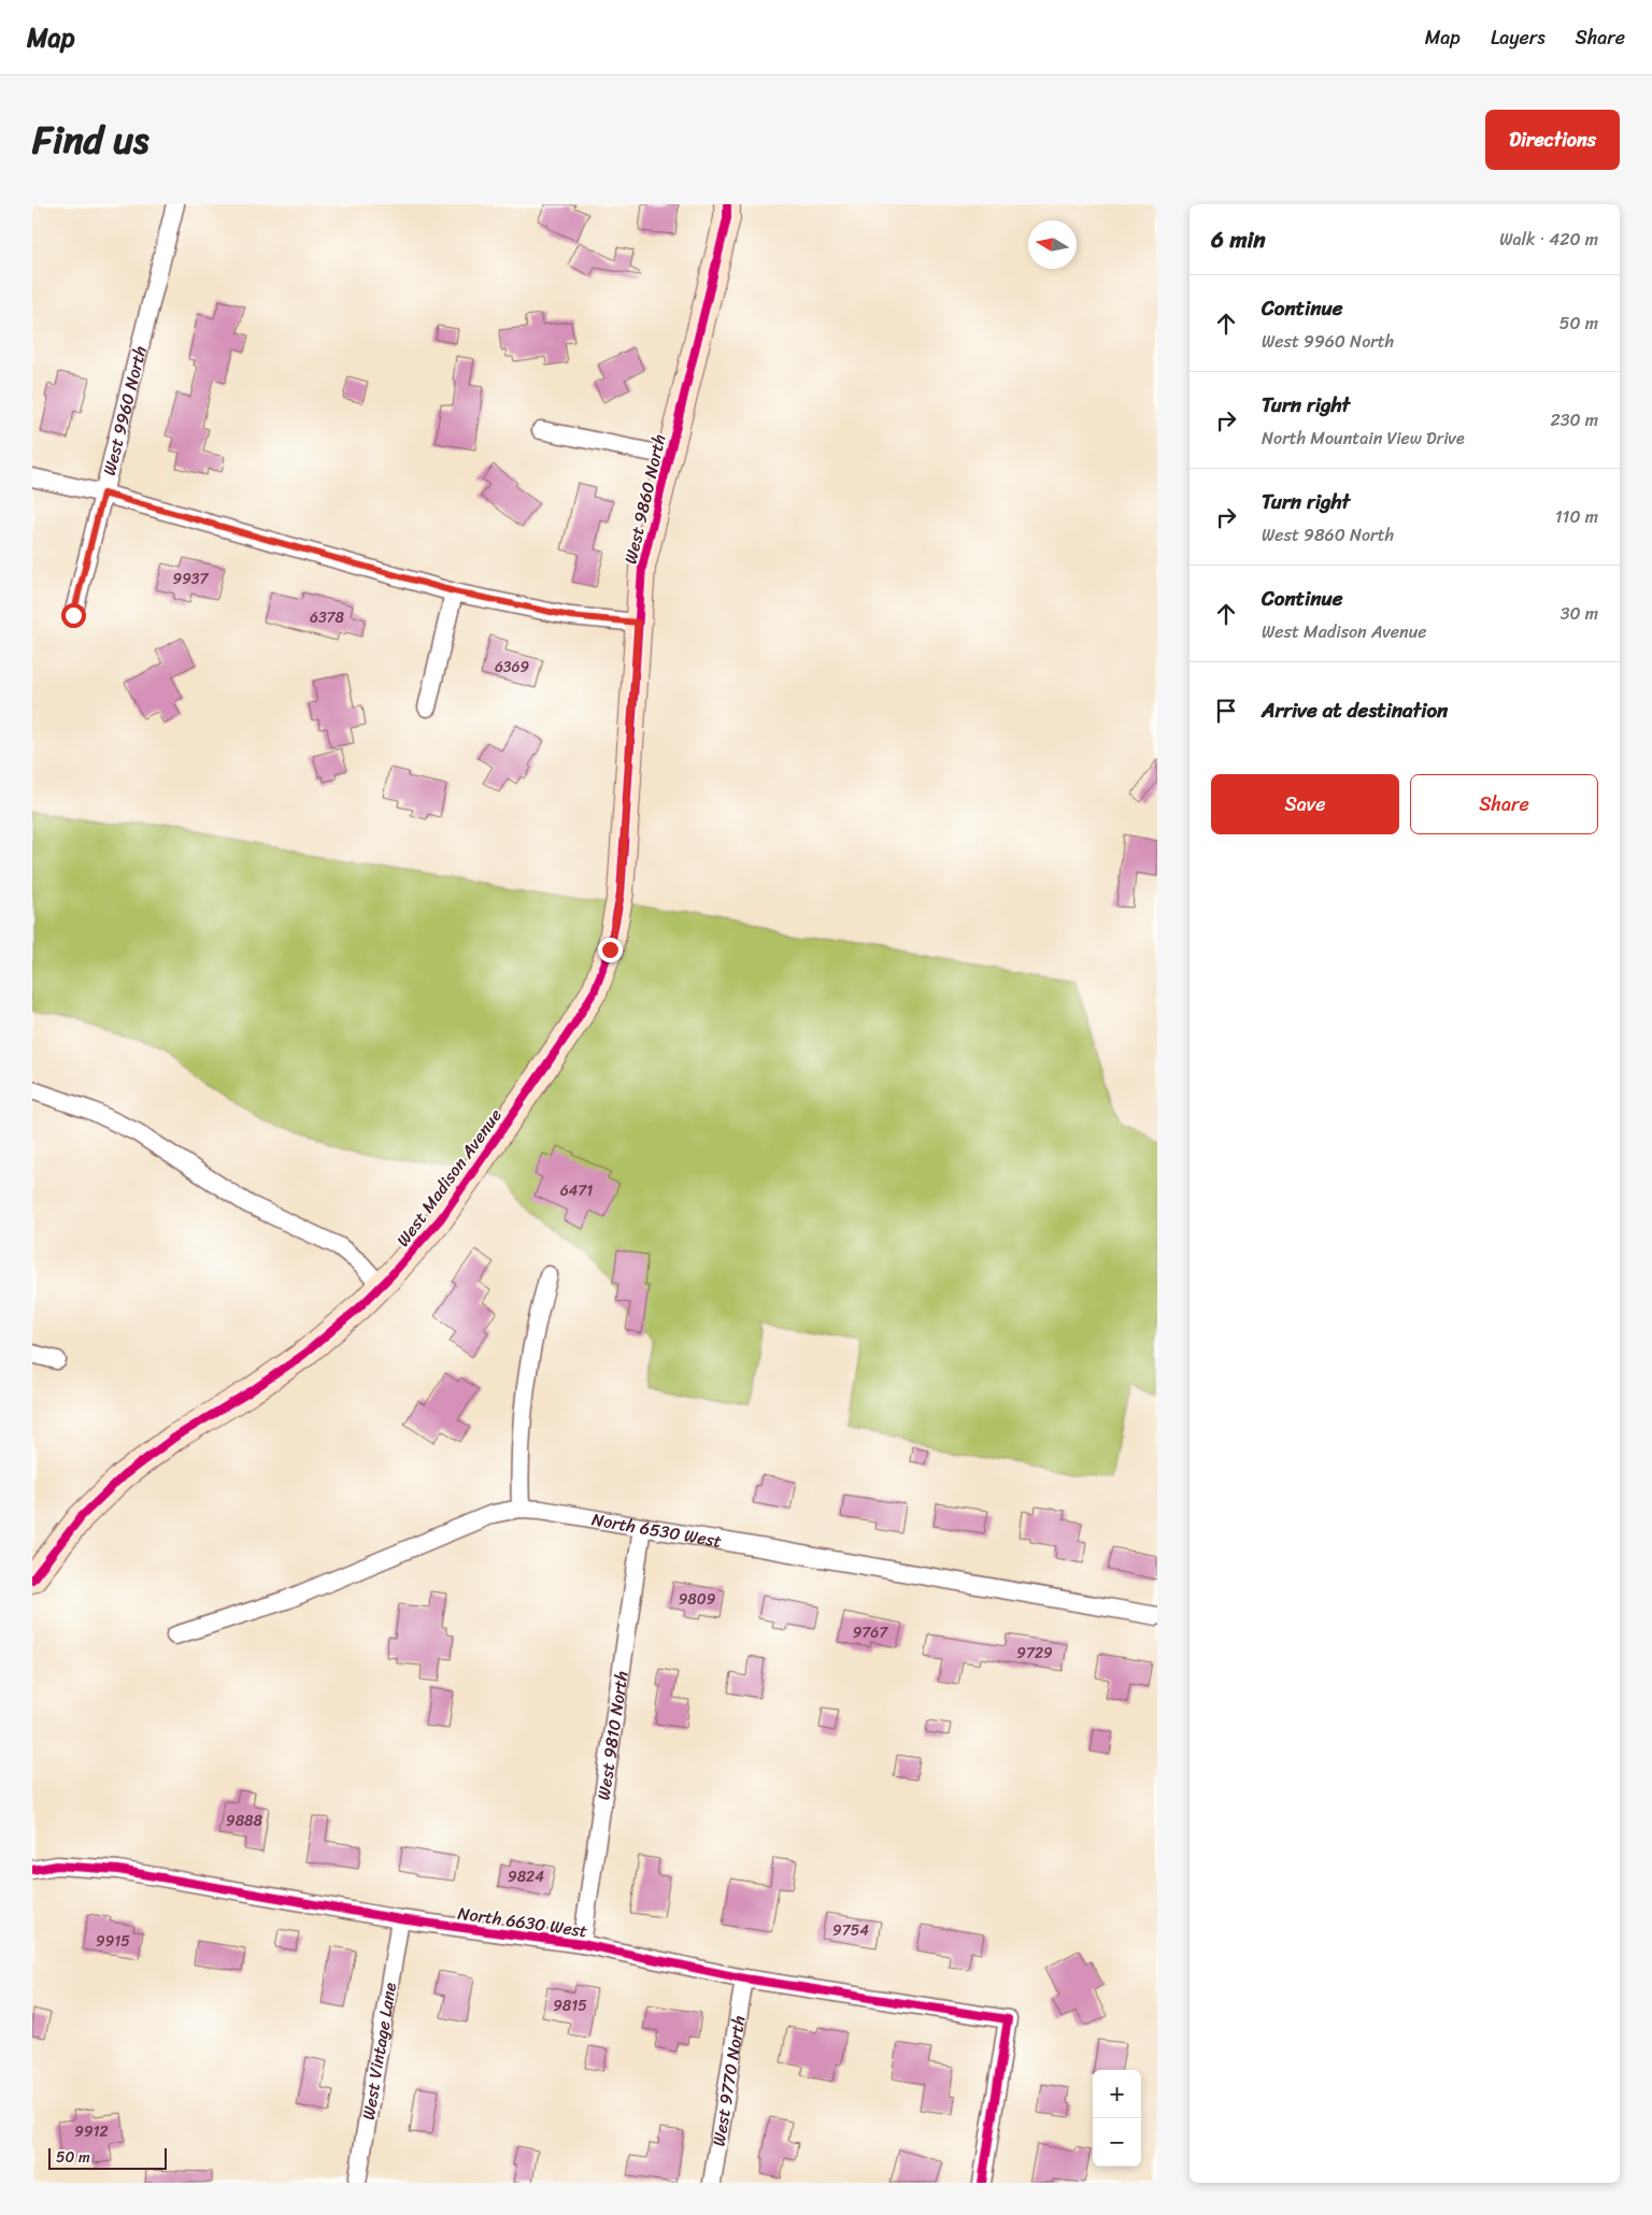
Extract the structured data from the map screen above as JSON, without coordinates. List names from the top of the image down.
{
  "streets": {
    "street": [
      "West 9960 North",
      "West 9860 North",
      "West Madison Avenue",
      "North 6530 West",
      "West 9810 North",
      "North 6630 West",
      "West Vintage Lane",
      "West 9770 North"
    ]
  },
  "crossings": [
    ["West 9860 North", "West Madison Avenue"],
    ["North 6530 West", "West 9810 North"],
    ["West 9810 North", "North 6630 West"],
    ["North 6630 West", "West Vintage Lane"],
    ["North 6630 West", "West 9770 North"]
  ],
  "house_numbers": [
    "9937",
    "6378",
    "6369",
    "6471",
    "9809",
    "9767",
    "9729",
    "9888",
    "9824",
    "9754",
    "9915",
    "9815",
    "9912"
  ],
  "scale_bar": "50 m",
  "north": "left",
  "page": {
    "header": "Map",
    "nav": ["Map", "Layers", "Share"],
    "title": "Find us",
    "buttons": [
      "Directions",
      ["Save", "Share"]
    ],
    "heading": ["6 min", "Walk · 420 m"],
    "list": [
      ["Continue", "West 9960 North", "50 m"],
      ["Turn right", "North Mountain View Drive", "230 m"],
      ["Turn right", "West 9860 North", "110 m"],
      ["Continue", "West Madison Avenue", "30 m"],
      "Arrive at destination"
    ],
    "map_buttons": ["+", "−"],
    "scale": "50 m"
  }
}
